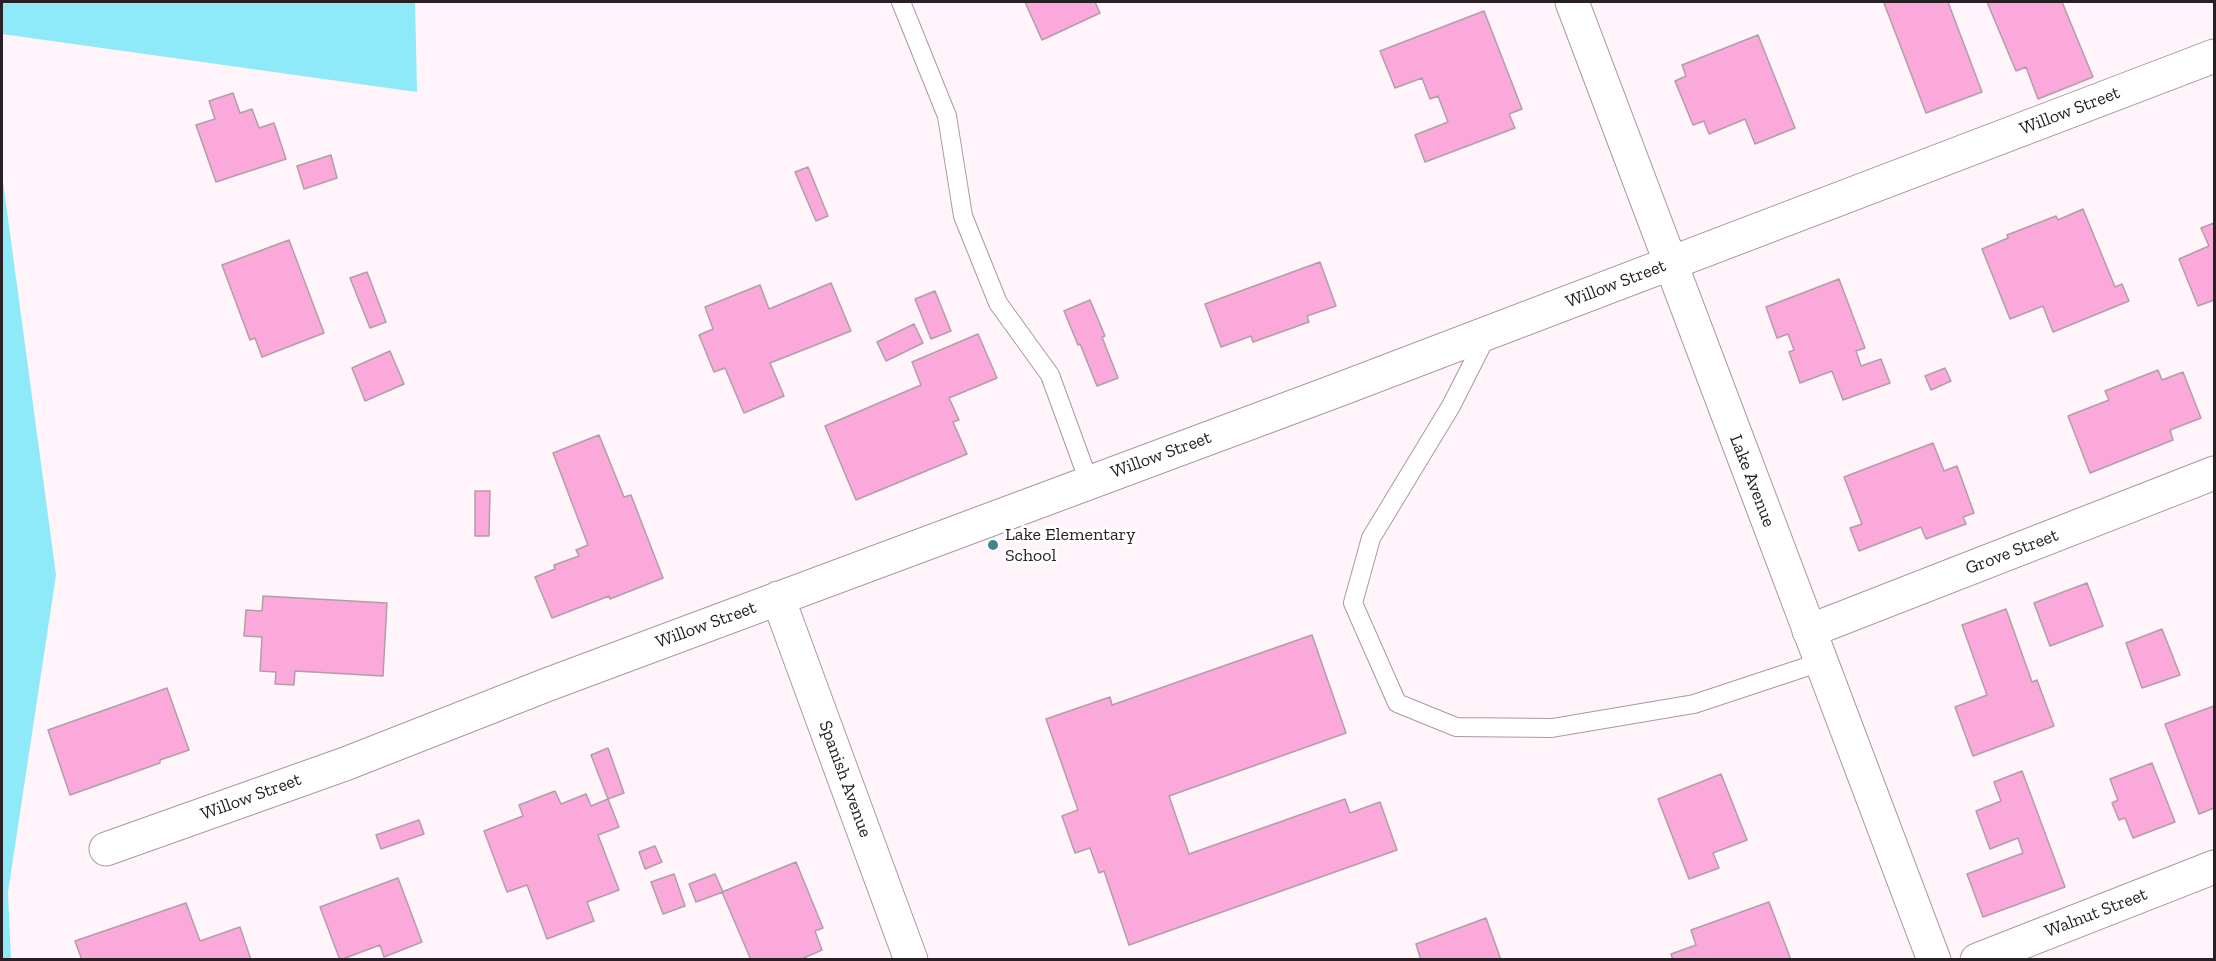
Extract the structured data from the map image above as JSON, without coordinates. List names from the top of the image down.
{
  "streets": {
    "street": [
      "Willow Street",
      "Lake Avenue",
      "Grove Street",
      "Spanish Avenue",
      "Walnut Street"
    ]
  },
  "crossings": [
    ["Willow Street", "Lake Avenue"],
    ["Willow Street", "Spanish Avenue"],
    ["Lake Avenue", "Grove Street"]
  ],
  "places": ["Lake Elementary School"]
}
